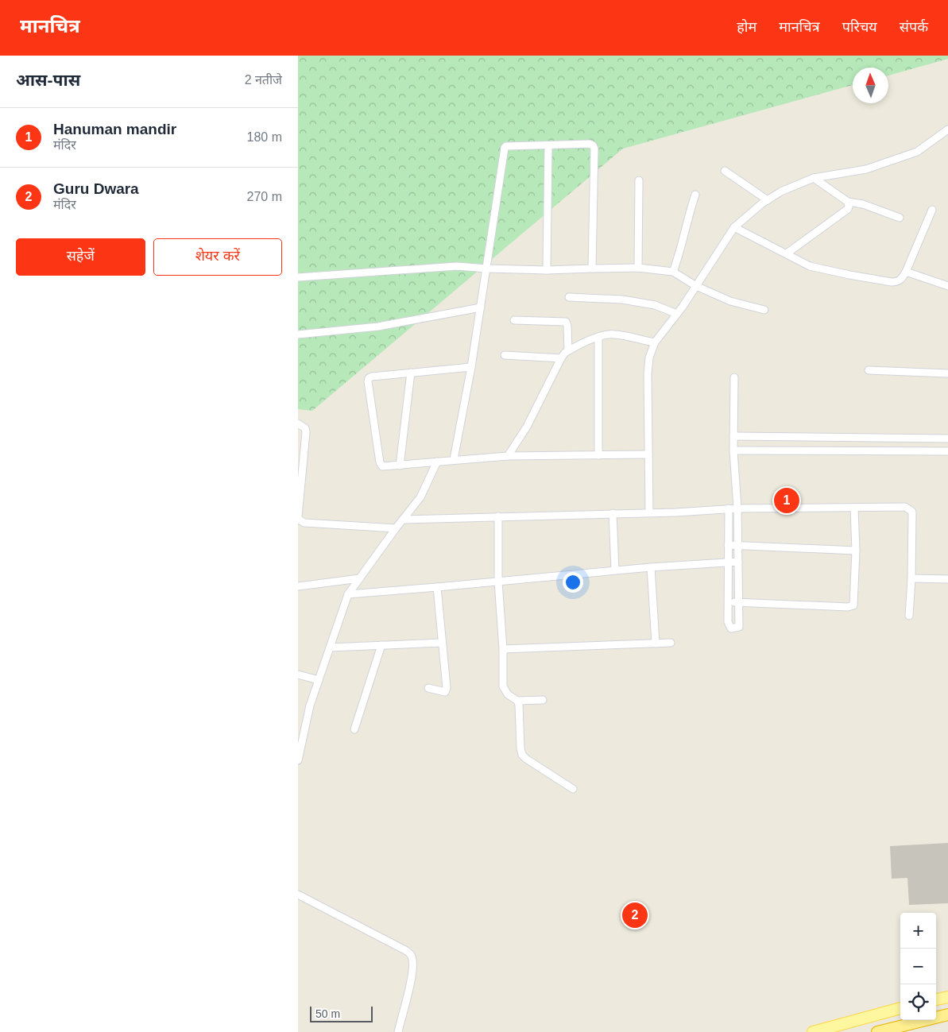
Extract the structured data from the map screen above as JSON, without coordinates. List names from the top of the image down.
{
  "scale_bar": "50 m",
  "north": "top",
  "page": {
    "header": "मानचित्र",
    "nav": [
      "होम",
      "मानचित्र",
      "परिचय",
      "संपर्क"
    ],
    "heading": ["आस-पास", "2 नतीजे"],
    "list": [
      {
        "mark": "1",
        "name": "Hanuman mandir",
        "note": "मंदिर",
        "value": "180 m"
      },
      {
        "mark": "2",
        "name": "Guru Dwara",
        "note": "मंदिर",
        "value": "270 m"
      }
    ],
    "buttons": ["सहेजें", "शेयर करें"],
    "pins": ["1", "2"],
    "map_buttons": ["+", "−"],
    "scale": "50 m"
  }
}
